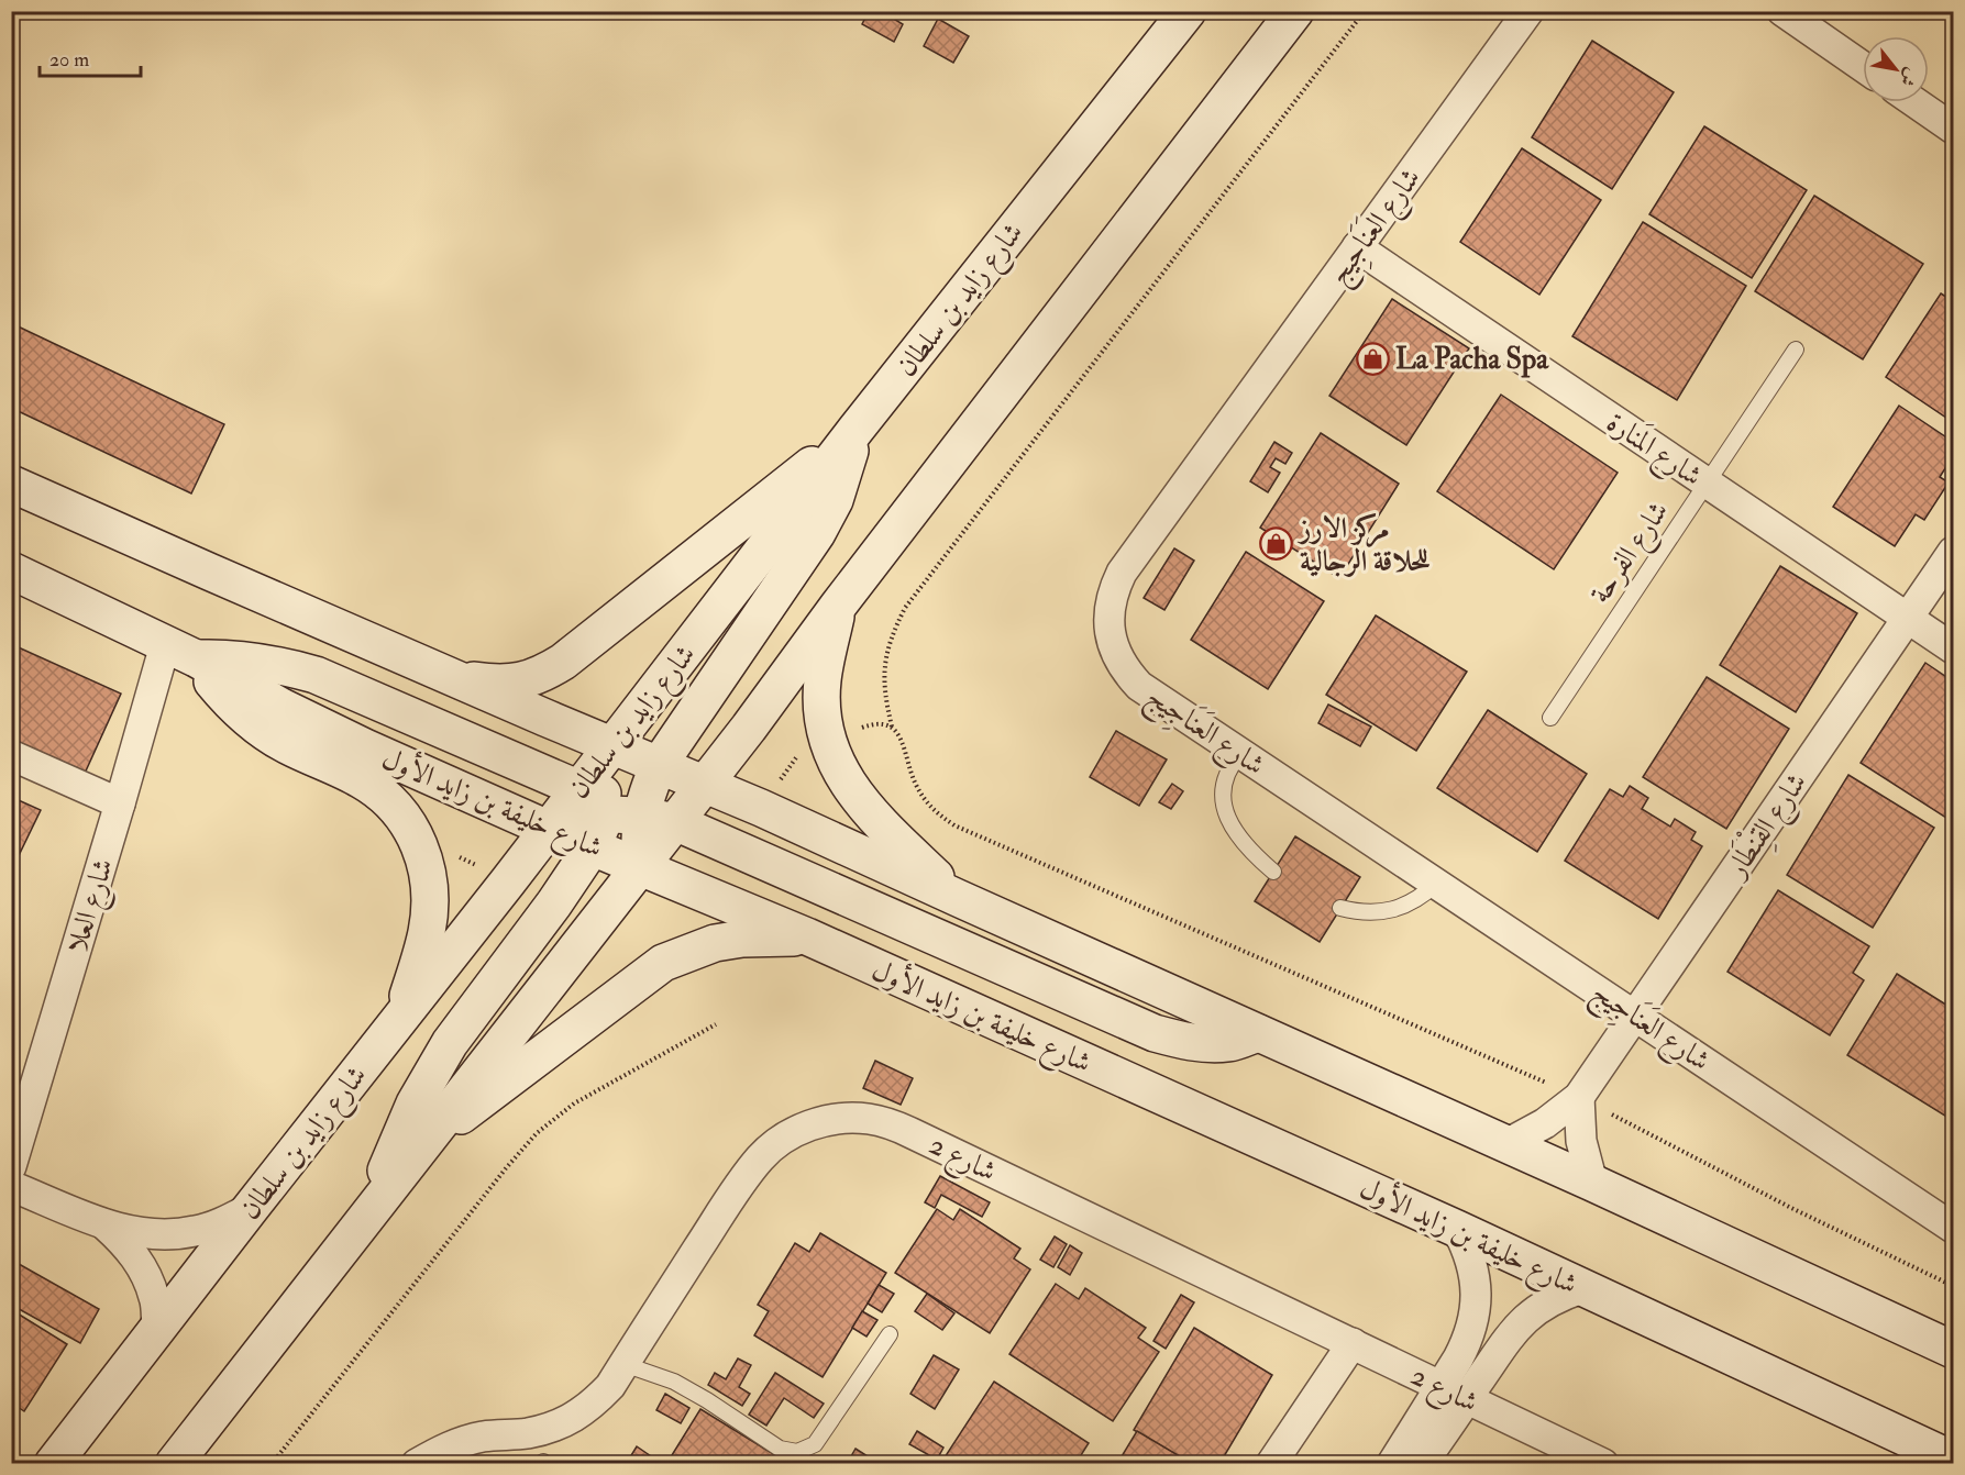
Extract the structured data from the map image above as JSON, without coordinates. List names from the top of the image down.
{
  "streets": {
    "main road": ["شارع زايد بن سلطان", "شارع خليفة بن زايد الأول"],
    "street": [
      "شارع العَنَاجِيج",
      "شارع المَنارة",
      "شارع القِنْطَار",
      "شارع العلا",
      "شارع 2"
    ],
    "lane": ["شارع الفرحة"]
  },
  "crossings": [
    ["شارع العَنَاجِيج", "شارع المَنارة"],
    ["شارع العَنَاجِيج", "شارع القِنْطَار"],
    ["شارع زايد بن سلطان", "شارع خليفة بن زايد الأول"],
    ["شارع المَنارة", "شارع الفرحة"],
    ["شارع المَنارة", "شارع القِنْطَار"],
    ["شارع خليفة بن زايد الأول", "شارع العلا"]
  ],
  "places": {
    "shop": ["La Pacha Spa", "مركز الارز للحلاقة الرجالية"]
  },
  "scale_bar": "20 m",
  "north": "bottom right"
}
